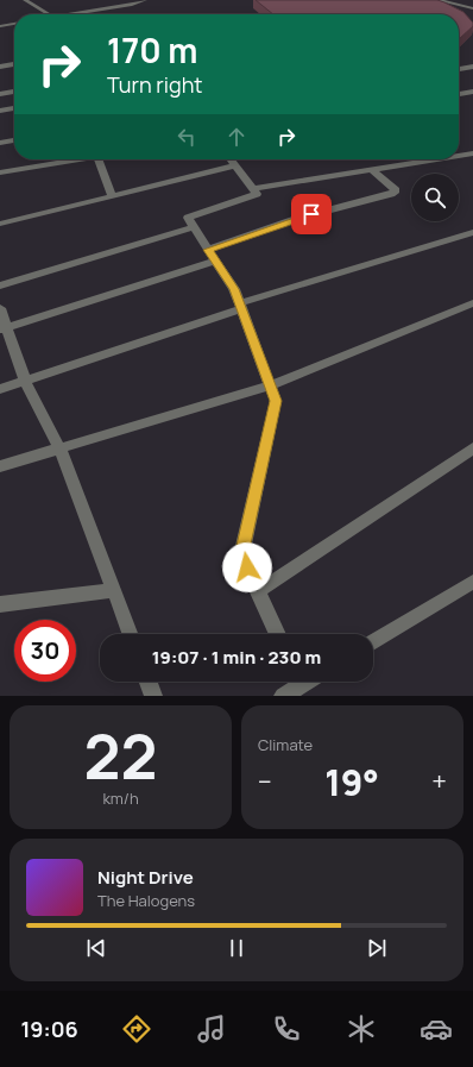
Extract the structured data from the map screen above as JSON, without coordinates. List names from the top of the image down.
{
  "page": {
    "turn": ["170 m", "Turn right"],
    "limit": "30",
    "trip": "19:07 · 1 min · 230 m",
    "tile": [
      ["22", "km/h"],
      "Climate"
    ],
    "heat": ["−", "19°", "+"],
    "song": ["Night Drive", "The Halogens"],
    "tabs": "19:06"
  }
}
